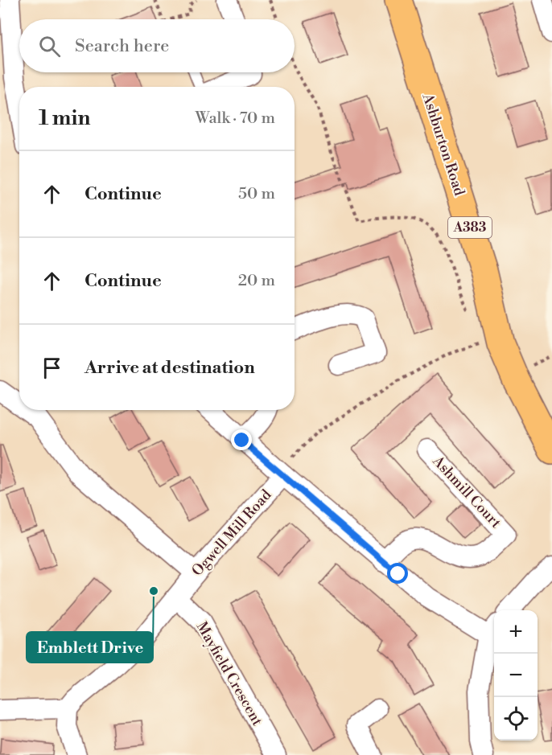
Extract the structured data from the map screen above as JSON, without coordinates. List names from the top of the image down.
{
  "streets": {
    "main road": ["Ashburton Road", "A383"],
    "street": ["Ashmill Court", "Ogwell Mill Road", "Mayfield Crescent"]
  },
  "crossings": [
    ["Ogwell Mill Road", "Mayfield Crescent"]
  ],
  "places": ["Emblett Drive"],
  "page": {
    "search": "Search here",
    "heading": ["1 min", "Walk · 70 m"],
    "list": [
      ["Continue", "50 m"],
      ["Continue", "20 m"],
      "Arrive at destination"
    ],
    "map_buttons": ["+", "−"]
  }
}
